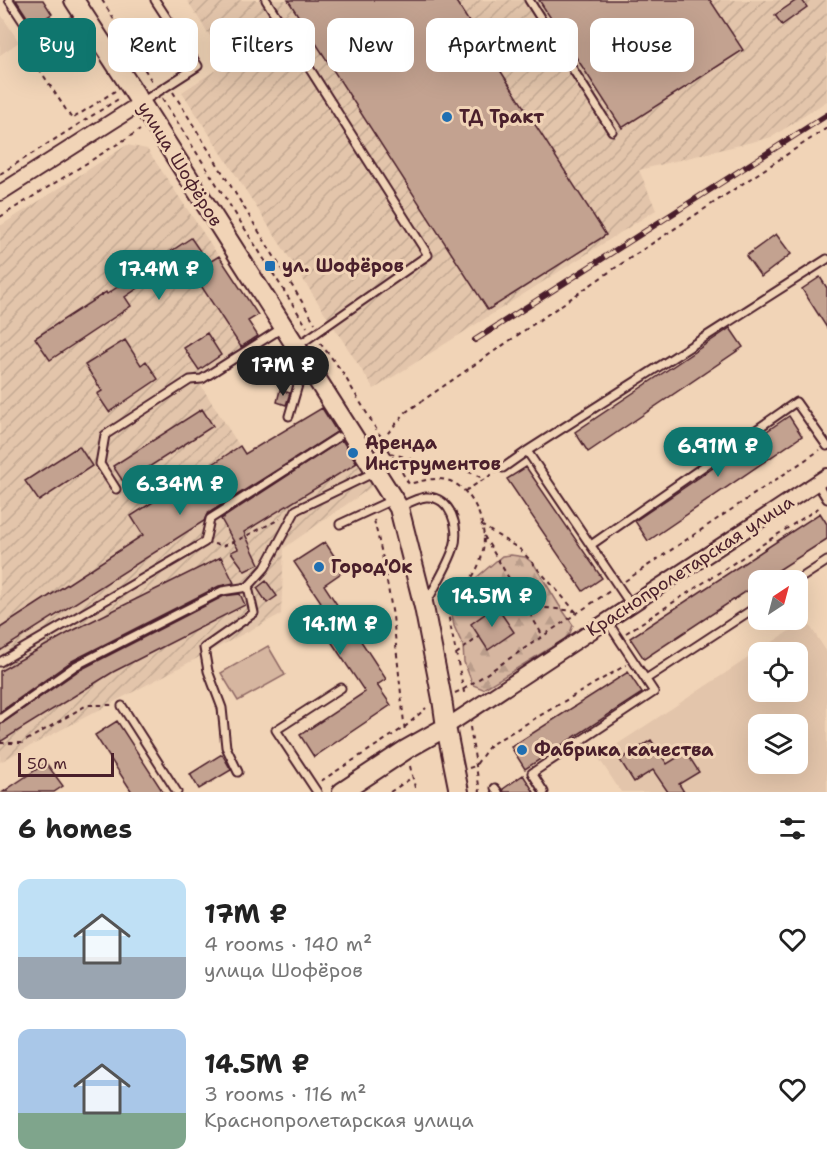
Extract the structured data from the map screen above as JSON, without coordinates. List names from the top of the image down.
{
  "streets": {
    "street": ["улица Шофёров", "Краснопролетарская улица"]
  },
  "crossings": [
    ["улица Шофёров", "Краснопролетарская улица"]
  ],
  "places": {
    "other": [
      "ТД Тракт",
      "Аренда Инструментов",
      "Город'Ок",
      "Фабрика качества"
    ],
    "transit": ["ул. Шофёров"]
  },
  "scale_bar": "50 m",
  "north": "top right",
  "page": {
    "chip": [
      "Buy",
      "Rent",
      "Filters",
      "New",
      "Apartment",
      "House"
    ],
    "price": [
      "17.4M ₽",
      "17M ₽",
      "6.91M ₽",
      "6.34M ₽",
      "14.5M ₽",
      "14.1M ₽"
    ],
    "scale": "50 m",
    "heading": "6 homes",
    "list": [
      {
        "name": "17M ₽",
        "note": "4 rooms · 140 m² · улица Шофёров"
      },
      {
        "name": "14.5M ₽",
        "note": "3 rooms · 116 m² · Краснопролетарская улица"
      }
    ]
  }
}
